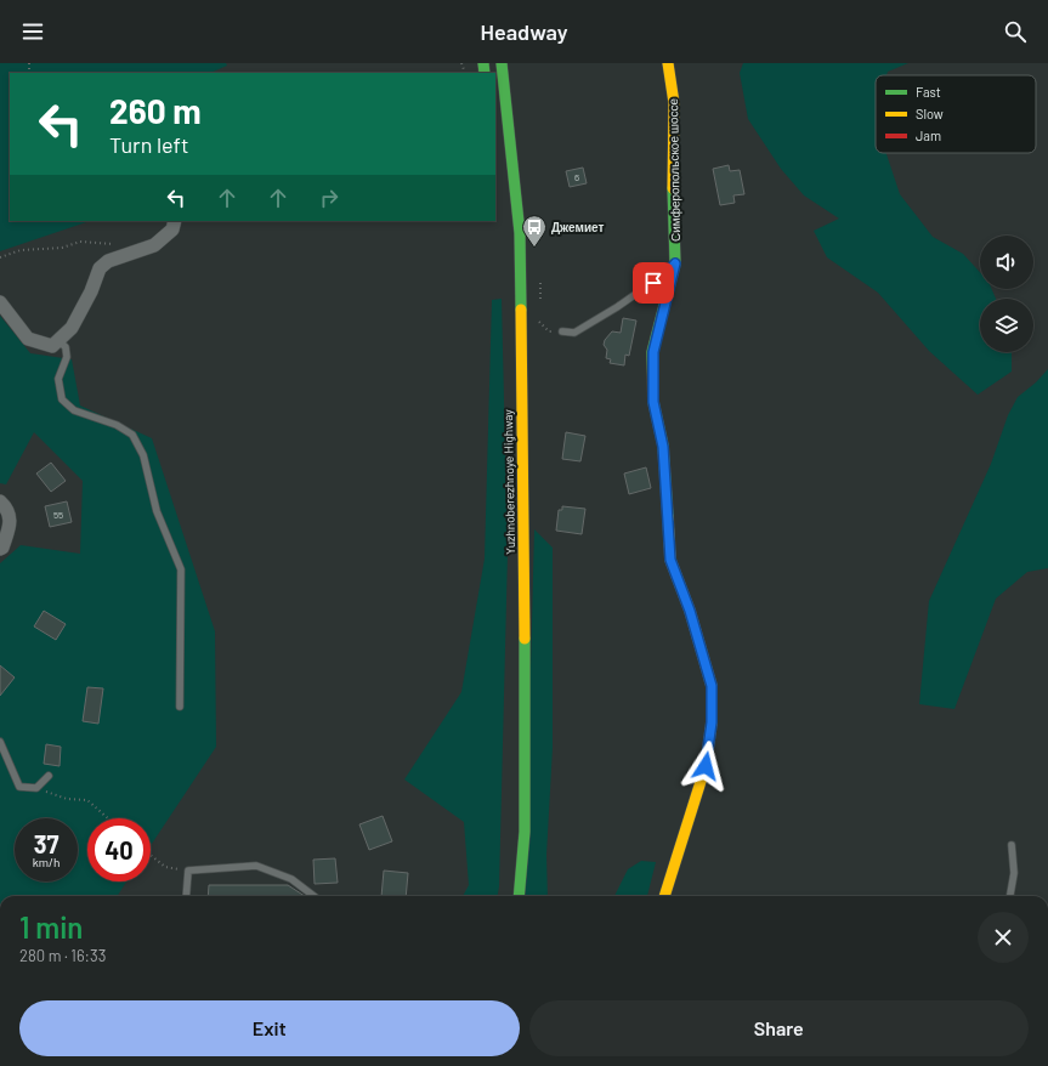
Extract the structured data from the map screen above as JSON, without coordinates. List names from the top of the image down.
{
  "streets": {
    "main road": ["Симферопольское шоссе", "Yuzhnoberezhnoye Highway"]
  },
  "places": {
    "bus stop": ["Джемиет"]
  },
  "house_numbers": ["6", "55"],
  "legend": ["Fast", "Slow", "Jam"],
  "page": {
    "header": "Headway",
    "turn": ["260 m", "Turn left"],
    "speed": "37 km/h",
    "limit": "40",
    "heading": ["1 min", "280 m · 16:33"],
    "buttons": ["Exit", "Share"]
  }
}
